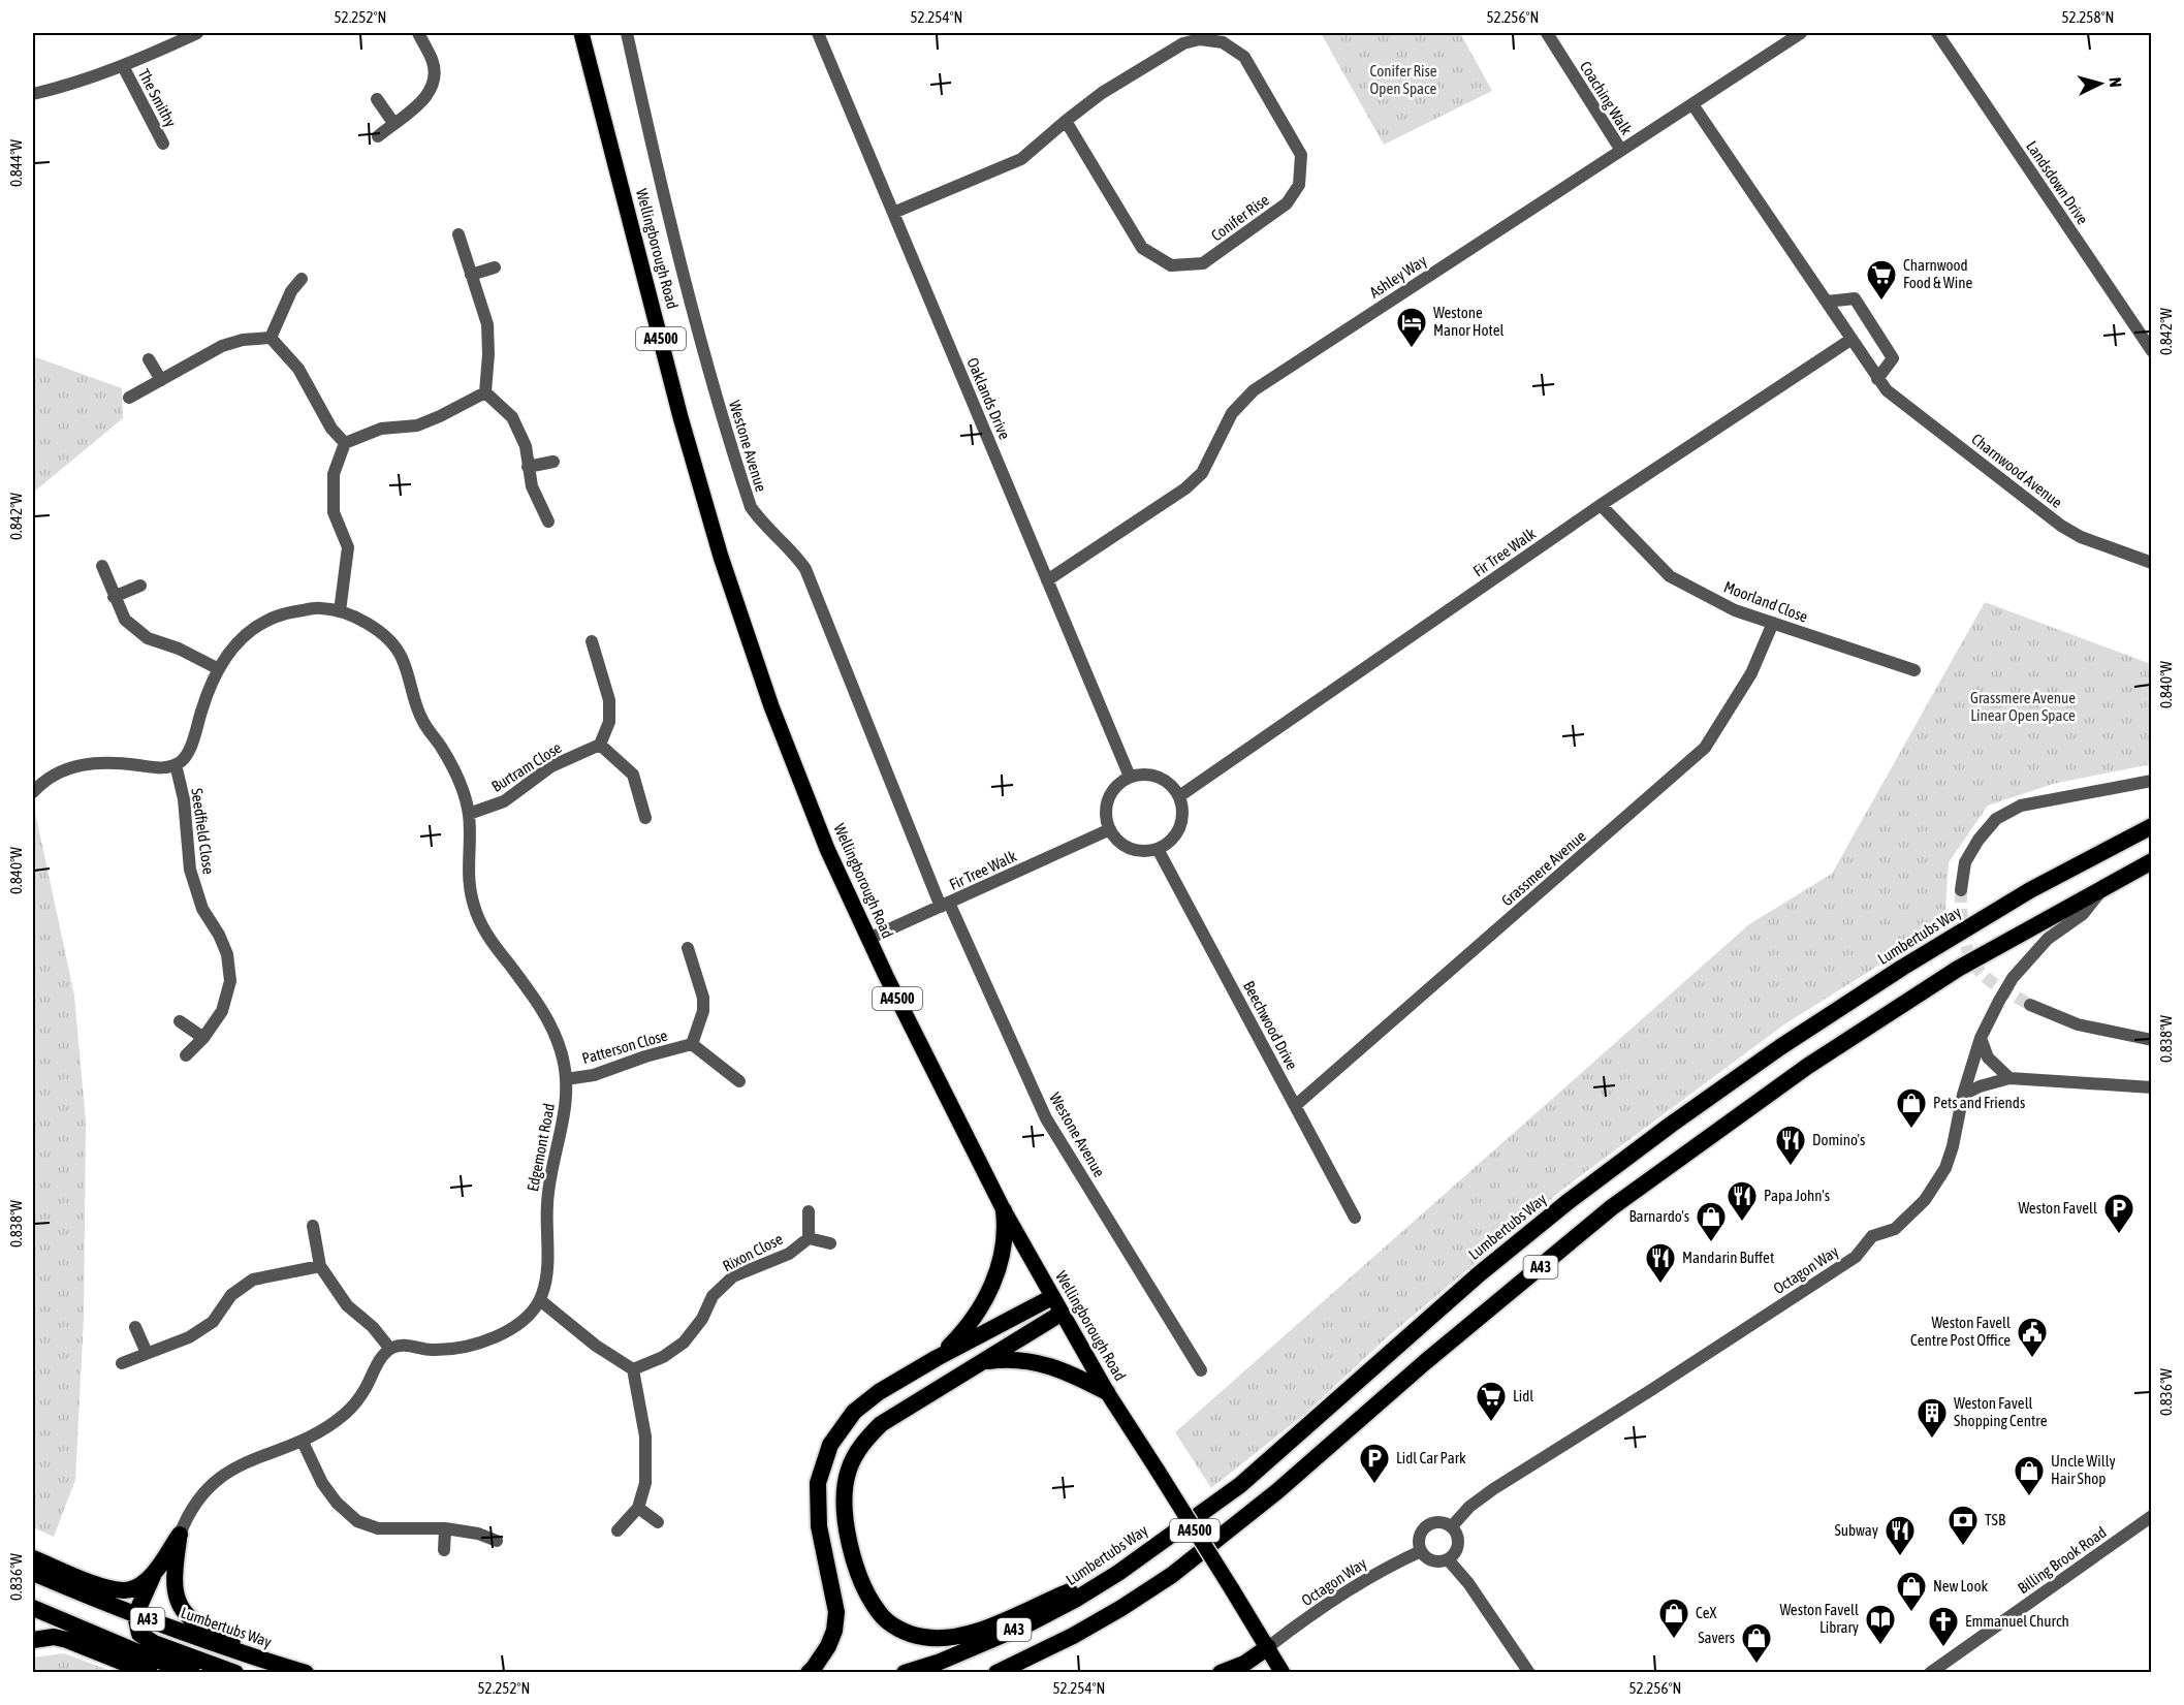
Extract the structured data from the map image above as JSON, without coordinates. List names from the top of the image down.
{
  "streets": {
    "highway": ["Lumbertubs Way", "A43"],
    "main road": ["Wellingborough Road", "A4500"],
    "street": [
      "The Smithy",
      "Coaching Walk",
      "Landsdown Drive",
      "Conifer Rise",
      "Ashley Way",
      "Oaklands Drive",
      "Westone Avenue",
      "Charnwood Avenue",
      "Fir Tree Walk",
      "Moorland Close",
      "Burtram Close",
      "Seedfield Close",
      "Grassmere Avenue",
      "Beechwood Drive",
      "Patterson Close",
      "Edgemont Road",
      "Rixon Close",
      "Octagon Way",
      "Billing Brook Road"
    ]
  },
  "crossings": [
    ["Coaching Walk", "Ashley Way"],
    ["Conifer Rise", "Oaklands Drive"],
    ["Wellingborough Road", "Fir Tree Walk"],
    ["Wellingborough Road", "Octagon Way"],
    ["Ashley Way", "Oaklands Drive"],
    ["Ashley Way", "Charnwood Avenue"],
    ["Oaklands Drive", "Fir Tree Walk"],
    ["Oaklands Drive", "Beechwood Drive"],
    ["Westone Avenue", "Fir Tree Walk"],
    ["Charnwood Avenue", "Fir Tree Walk"],
    ["Fir Tree Walk", "Moorland Close"],
    ["Fir Tree Walk", "Beechwood Drive"],
    ["Moorland Close", "Grassmere Avenue"],
    ["Burtram Close", "Edgemont Road"],
    ["Seedfield Close", "Edgemont Road"],
    ["Grassmere Avenue", "Beechwood Drive"],
    ["Patterson Close", "Edgemont Road"],
    ["A43", "Octagon Way"]
  ],
  "parks": ["Conifer Rise Open Space", "Grassmere Avenue Linear Open Space"],
  "places": {
    "supermarket": ["Charnwood Food & Wine", "Lidl"],
    "hotel": ["Westone Manor Hotel"],
    "shop": [
      "Pets and Friends",
      "Barnardo's",
      "Uncle Willy Hair Shop",
      "New Look",
      "CeX",
      "Savers"
    ],
    "restaurant": [
      "Domino's",
      "Papa John's",
      "Mandarin Buffet",
      "Subway"
    ],
    "parking": ["Weston Favell", "Lidl Car Park"],
    "public building": ["Weston Favell Centre Post Office"],
    "building": ["Weston Favell Shopping Centre"],
    "bank": ["TSB"],
    "library": ["Weston Favell Library"],
    "church": ["Emmanuel Church"]
  },
  "north": "right",
  "coordinates": [
    "52.252°N",
    "52.254°N",
    "52.256°N",
    "52.258°N",
    "0.844°W",
    "0.842°W",
    "0.840°W",
    "0.838°W",
    "0.836°W"
  ]
}
